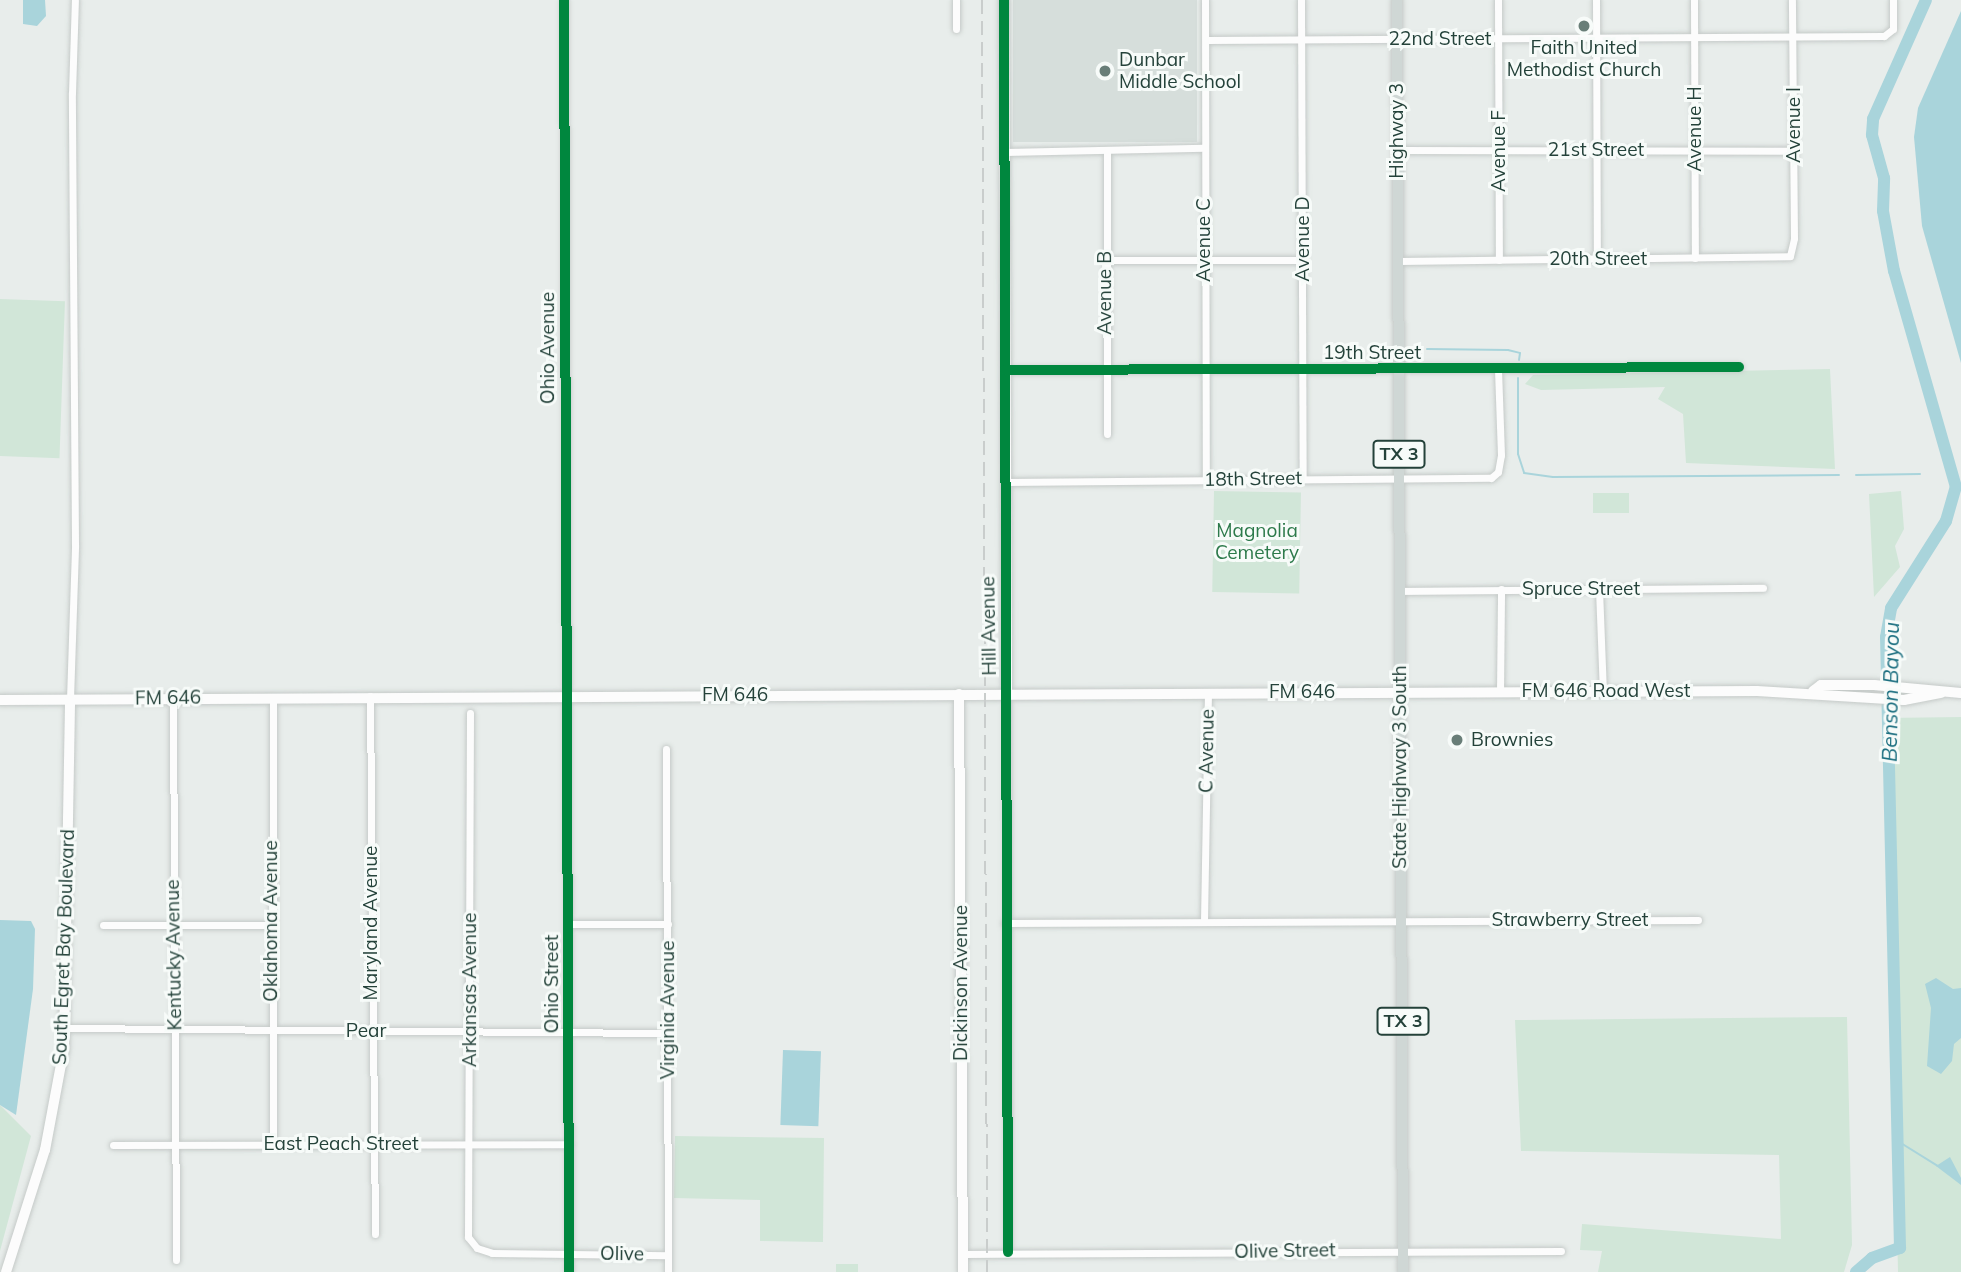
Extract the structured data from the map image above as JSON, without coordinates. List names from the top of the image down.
{
  "streets": {
    "main road": [
      "Highway 3",
      "TX 3",
      "Hill Avenue",
      "FM 646 Road West",
      "FM 646",
      "State Highway 3 South",
      "South Egret Bay Boulevard",
      "Dickinson Avenue"
    ],
    "street": [
      "22nd Street",
      "Avenue I",
      "Avenue H",
      "21st Street",
      "Avenue F",
      "Avenue D",
      "Avenue C",
      "20th Street",
      "Avenue B",
      "Ohio Avenue",
      "19th Street",
      "18th Street",
      "Spruce Street",
      "C Avenue",
      "Strawberry Street",
      "Oklahoma Avenue",
      "Maryland Avenue",
      "Kentucky Avenue",
      "Ohio Street",
      "Arkansas Avenue",
      "Virginia Avenue",
      "Pear",
      "East Peach Street",
      "Olive Street",
      "Olive"
    ]
  },
  "crossings": [
    ["22nd Street", "Avenue I"],
    ["22nd Street", "Avenue H"],
    ["22nd Street", "Highway 3"],
    ["22nd Street", "Avenue F"],
    ["22nd Street", "Avenue D"],
    ["22nd Street", "Avenue C"],
    ["Avenue I", "21st Street"],
    ["Avenue I", "20th Street"],
    ["Avenue H", "21st Street"],
    ["Avenue H", "20th Street"],
    ["Highway 3", "21st Street"],
    ["Highway 3", "20th Street"],
    ["Highway 3", "State Highway 3 South"],
    ["21st Street", "Avenue F"],
    ["Avenue F", "20th Street"],
    ["Avenue D", "19th Street"],
    ["Avenue D", "18th Street"],
    ["Avenue C", "19th Street"],
    ["Avenue C", "18th Street"],
    ["20th Street", "State Highway 3 South"],
    ["Avenue B", "19th Street"],
    ["Ohio Avenue", "FM 646"],
    ["Ohio Avenue", "Ohio Street"],
    ["19th Street", "18th Street"],
    ["19th Street", "Hill Avenue"],
    ["19th Street", "State Highway 3 South"],
    ["18th Street", "Hill Avenue"],
    ["18th Street", "State Highway 3 South"],
    ["Spruce Street", "State Highway 3 South"],
    ["Hill Avenue", "FM 646"],
    ["Hill Avenue", "Olive Street"],
    ["FM 646 Road West", "FM 646"],
    ["FM 646 Road West", "State Highway 3 South"],
    ["FM 646", "C Avenue"],
    ["FM 646", "State Highway 3 South"],
    ["FM 646", "Oklahoma Avenue"],
    ["FM 646", "Maryland Avenue"],
    ["FM 646", "South Egret Bay Boulevard"],
    ["FM 646", "Kentucky Avenue"],
    ["FM 646", "Dickinson Avenue"],
    ["FM 646", "Ohio Street"],
    ["State Highway 3 South", "Strawberry Street"],
    ["State Highway 3 South", "Olive Street"],
    ["Oklahoma Avenue", "Pear"],
    ["Oklahoma Avenue", "East Peach Street"],
    ["Maryland Avenue", "Pear"],
    ["Maryland Avenue", "East Peach Street"],
    ["South Egret Bay Boulevard", "Pear"],
    ["Kentucky Avenue", "Pear"],
    ["Kentucky Avenue", "East Peach Street"],
    ["Dickinson Avenue", "Olive Street"],
    ["Ohio Street", "Pear"],
    ["Ohio Street", "East Peach Street"],
    ["Ohio Street", "Olive"],
    ["Arkansas Avenue", "Pear"],
    ["Arkansas Avenue", "East Peach Street"],
    ["Arkansas Avenue", "Olive"],
    ["Virginia Avenue", "Pear"],
    ["Virginia Avenue", "Olive"]
  ],
  "water": ["Benson Bayou"],
  "parks": ["Magnolia Cemetery"],
  "places": ["Faith United Methodist Church", "Dunbar Middle School", "Brownies"]
}
